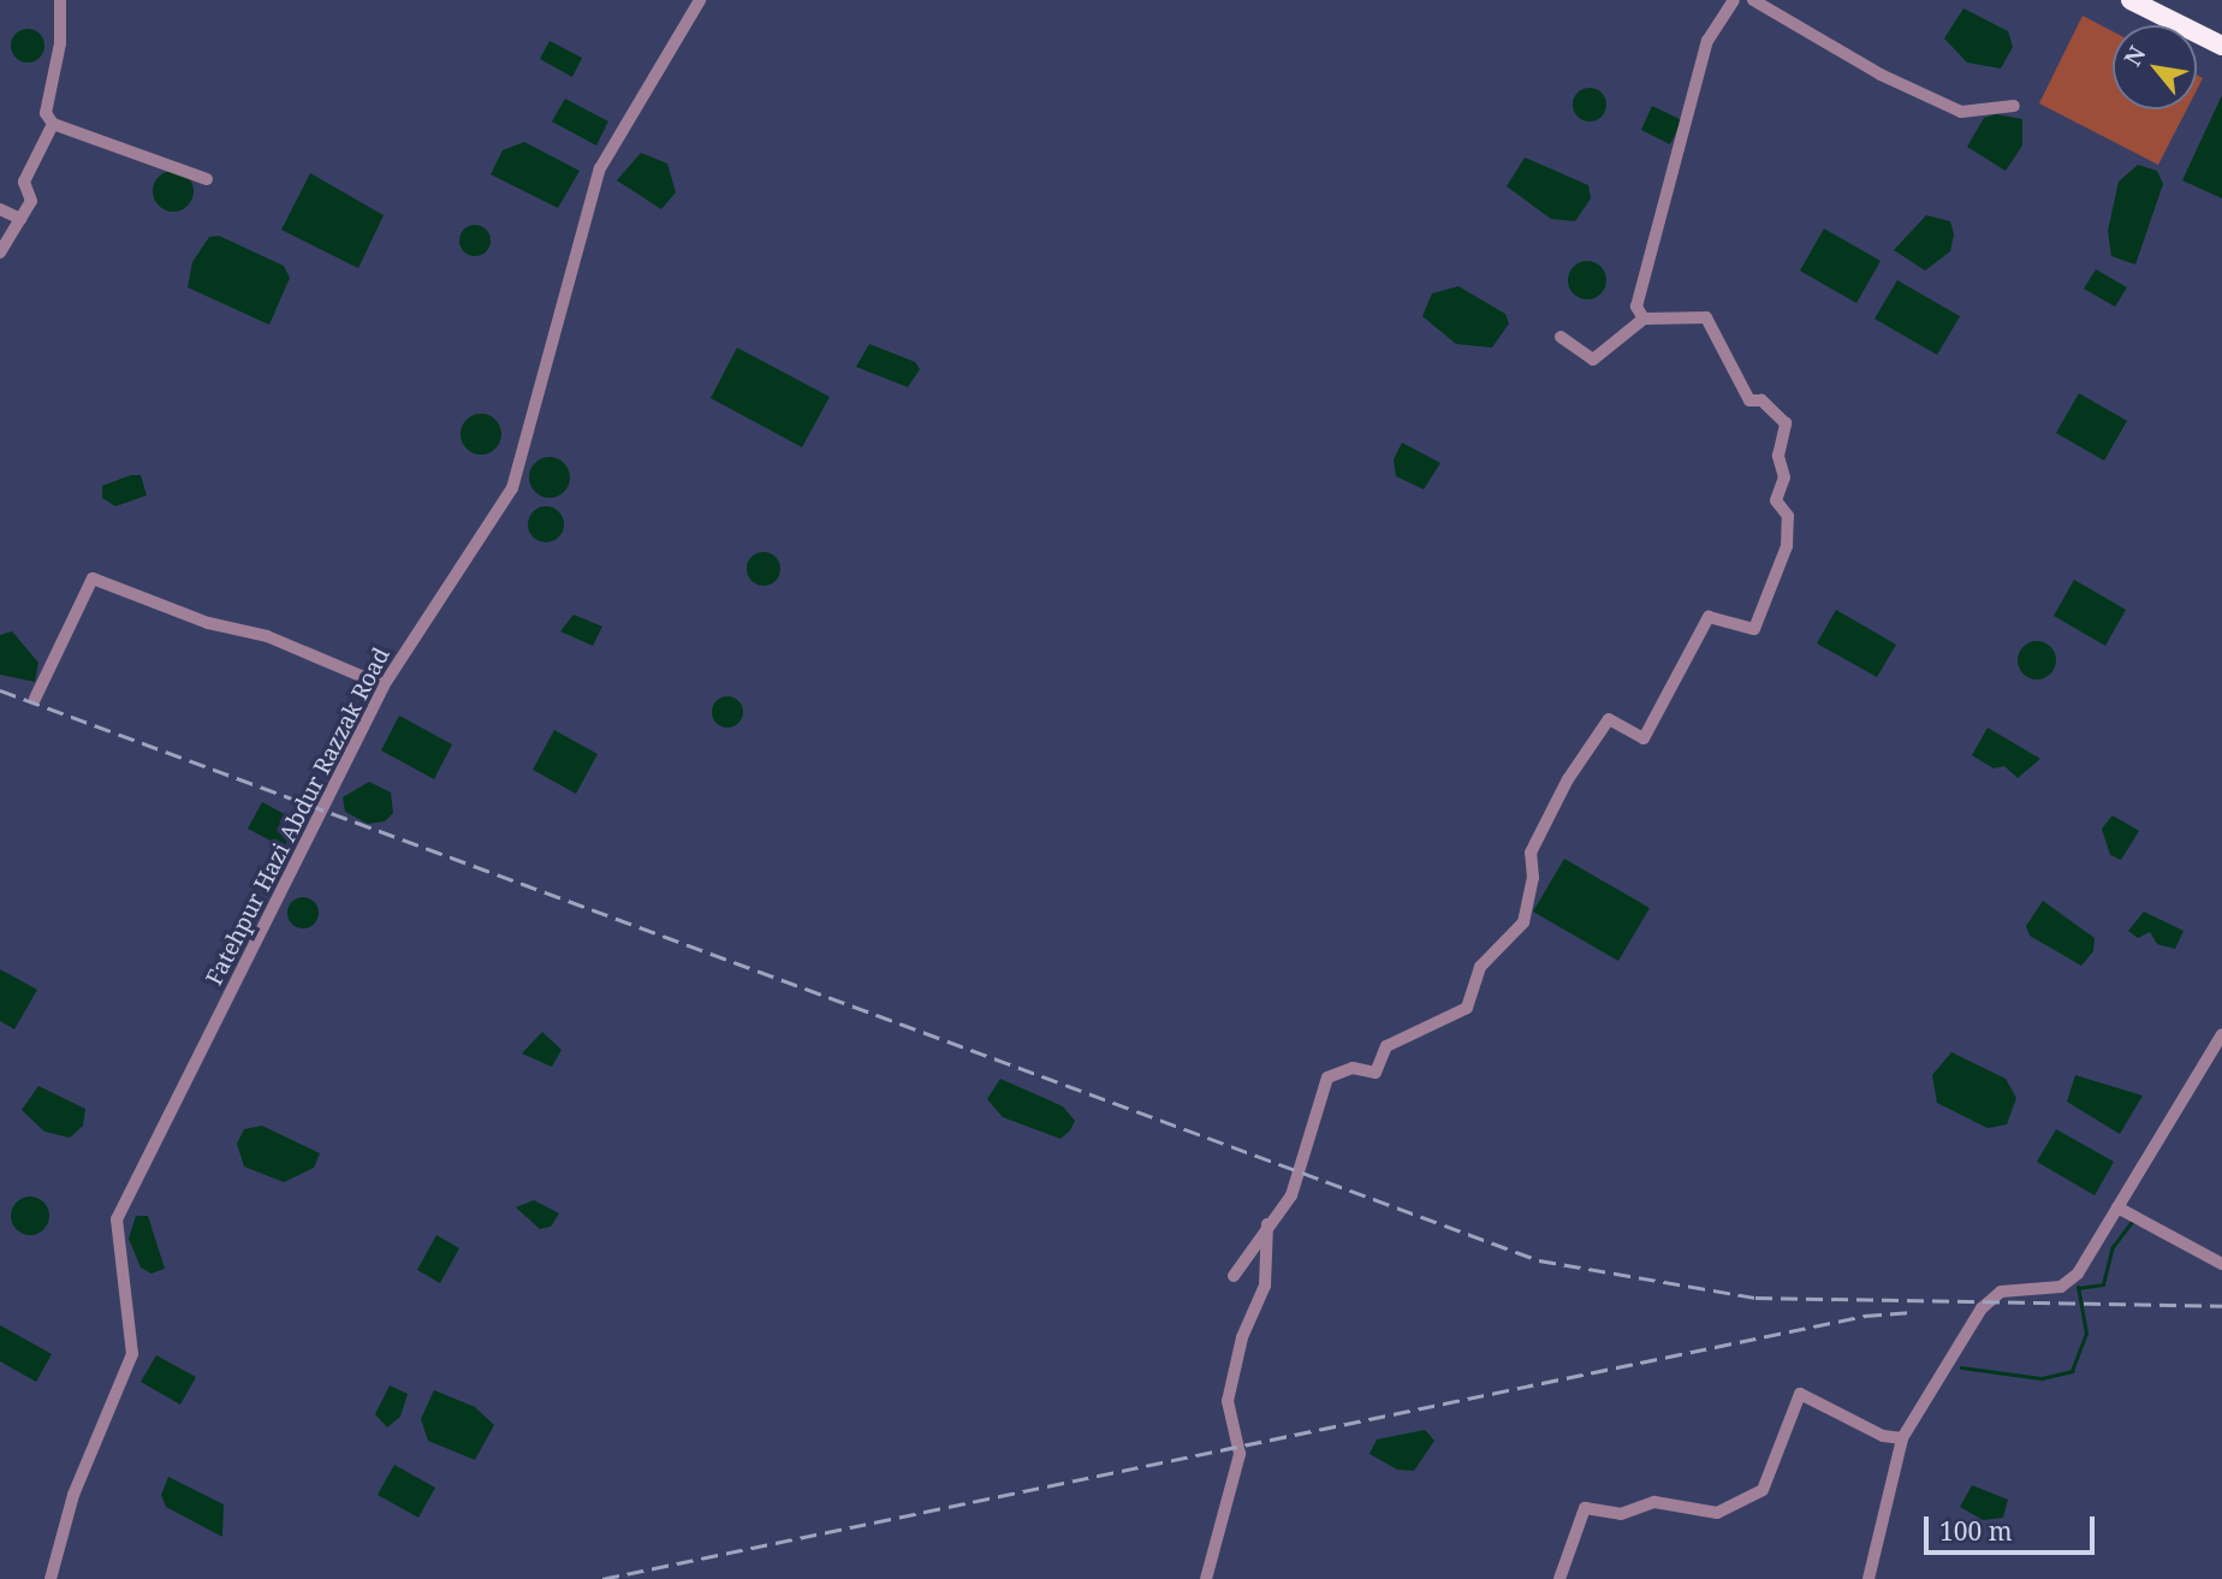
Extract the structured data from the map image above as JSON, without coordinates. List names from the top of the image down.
{
  "streets": {
    "street": ["Fatehpur Hazi Abdur Razzak Road"]
  },
  "scale_bar": "100 m",
  "north": "top left"
}
